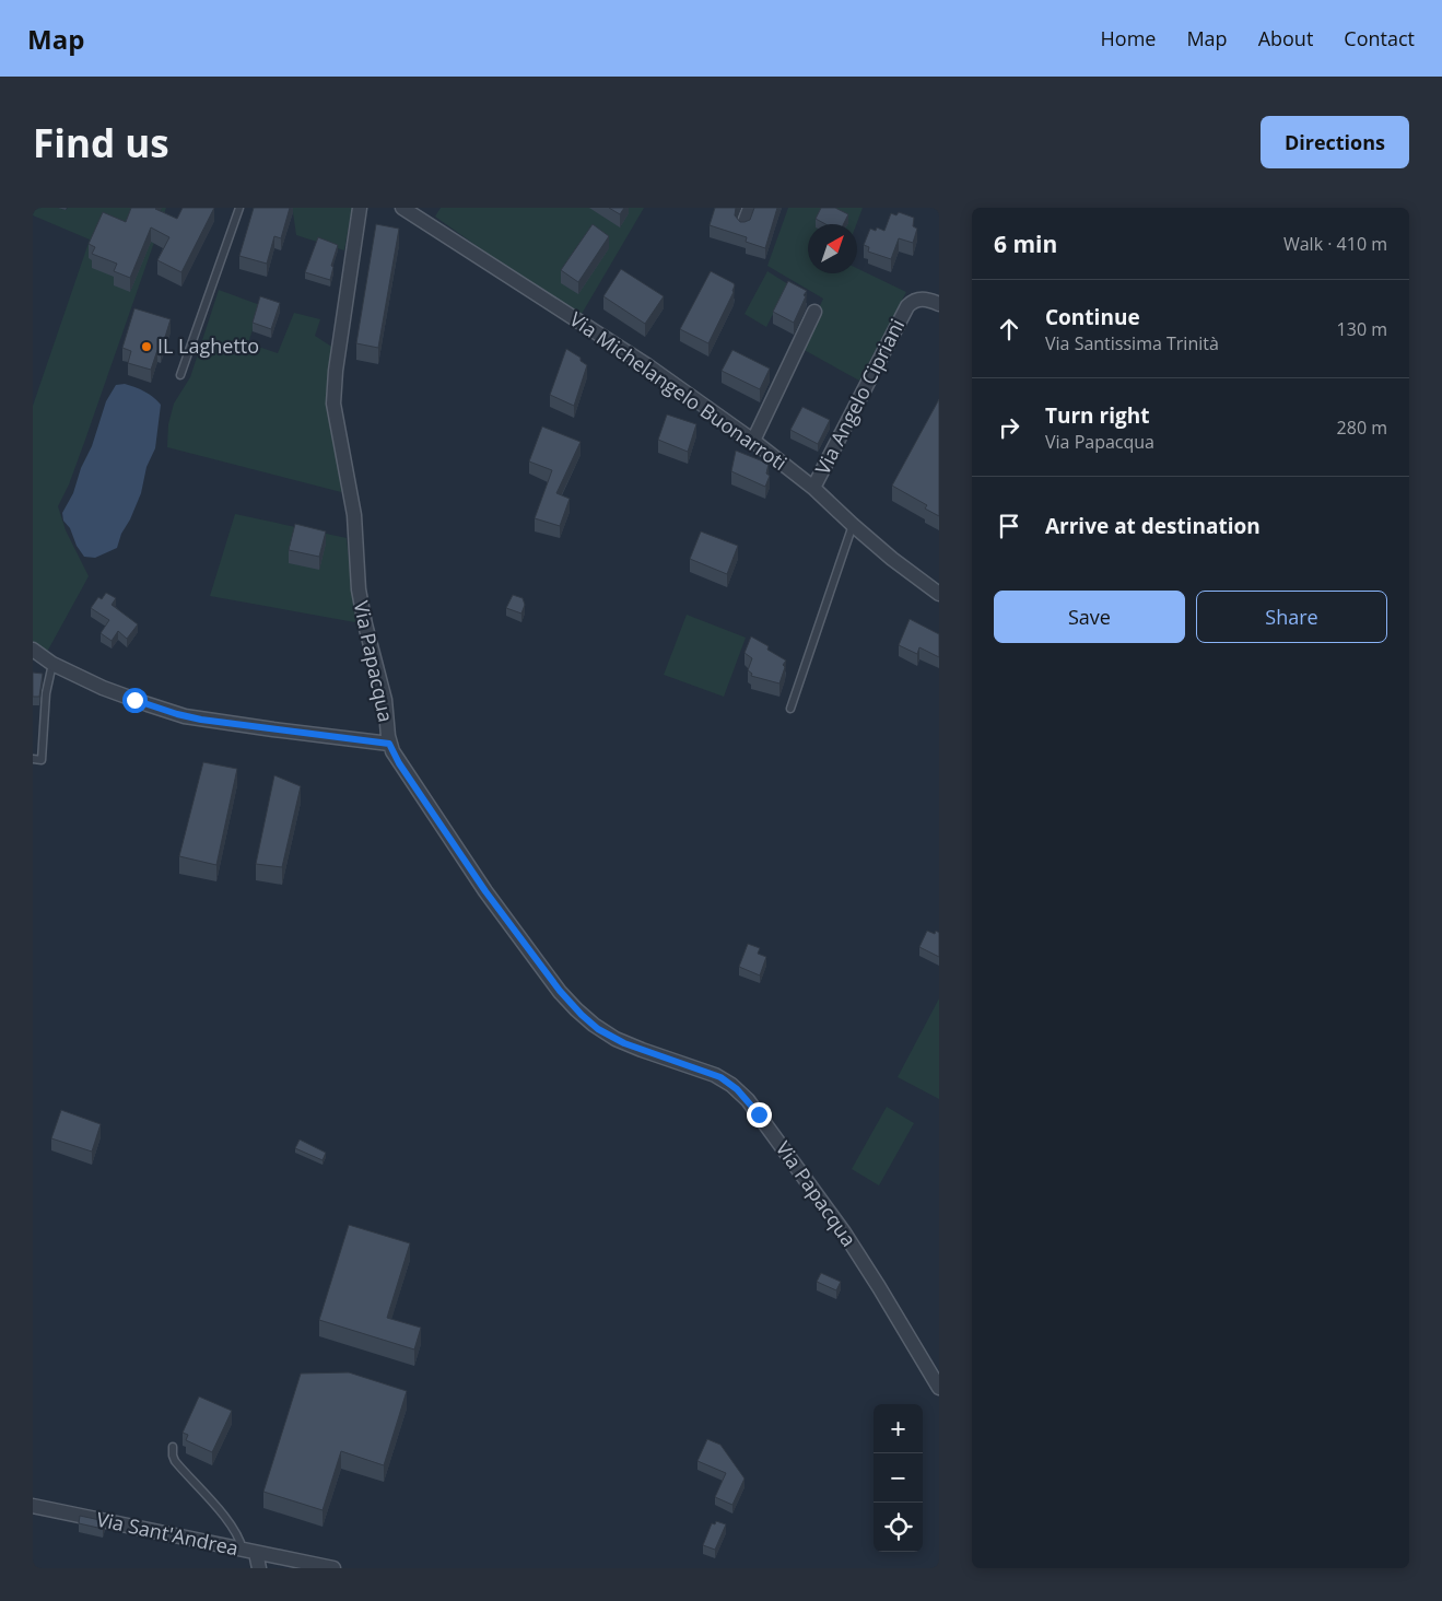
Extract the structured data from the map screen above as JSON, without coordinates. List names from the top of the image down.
{
  "streets": {
    "street": [
      "Via Michelangelo Buonarroti",
      "Via Angelo Cipriani",
      "Via Papacqua",
      "Via Sant'Andrea"
    ]
  },
  "crossings": [
    ["Via Michelangelo Buonarroti", "Via Angelo Cipriani"]
  ],
  "places": ["IL Laghetto"],
  "north": "top right",
  "page": {
    "header": "Map",
    "nav": [
      "Home",
      "Map",
      "About",
      "Contact"
    ],
    "buttons": [
      "Directions",
      ["Save", "Share"]
    ],
    "title": "Find us",
    "heading": ["6 min", "Walk · 410 m"],
    "list": [
      ["Continue", "Via Santissima Trinità", "130 m"],
      ["Turn right", "Via Papacqua", "280 m"],
      "Arrive at destination"
    ],
    "map_buttons": ["+", "−"]
  }
}
